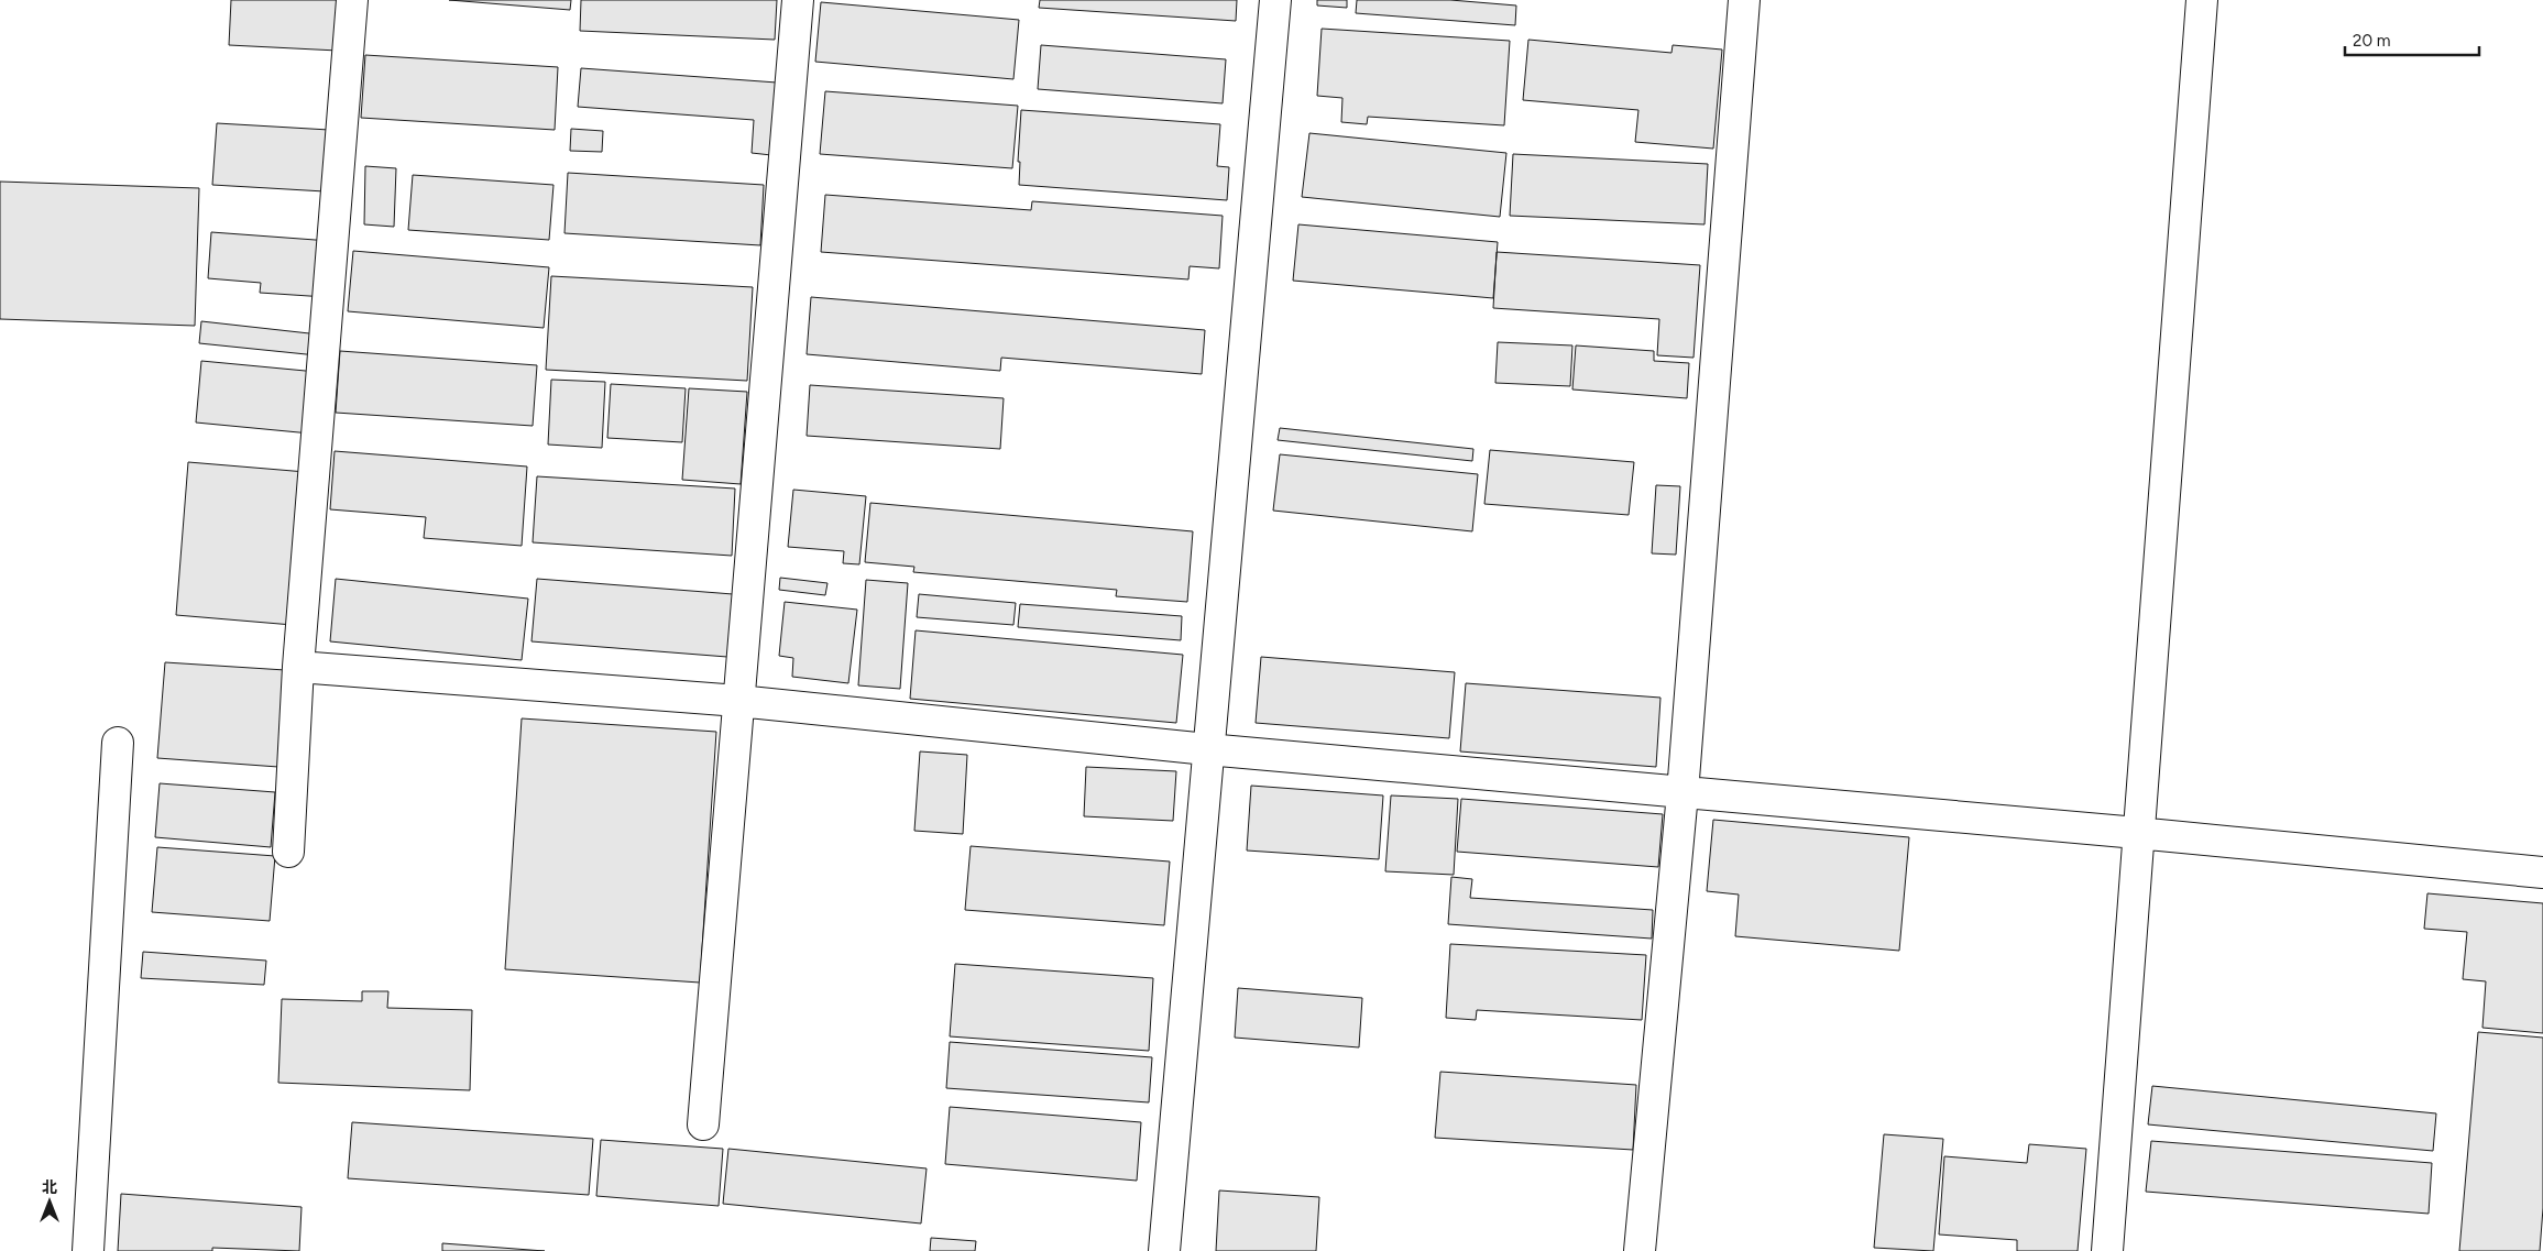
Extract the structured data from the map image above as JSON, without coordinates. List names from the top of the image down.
{
  "scale_bar": "20 m",
  "north": "top"
}
